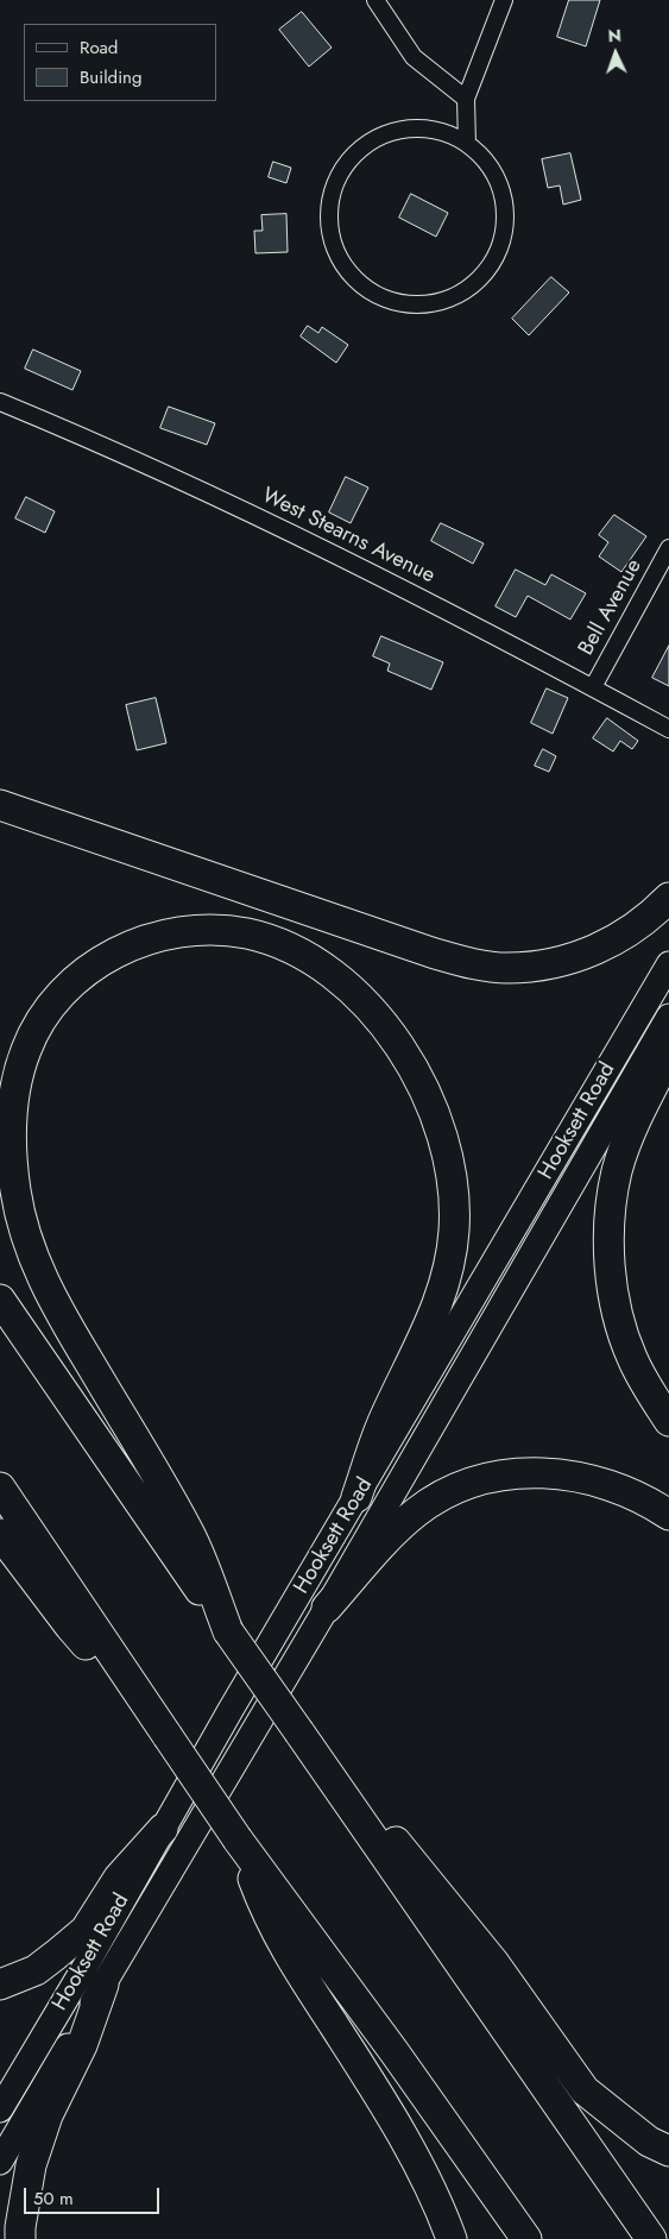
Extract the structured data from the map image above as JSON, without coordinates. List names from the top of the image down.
{
  "streets": {
    "main road": ["Hooksett Road"],
    "street": ["West Stearns Avenue", "Bell Avenue"]
  },
  "crossings": [
    ["West Stearns Avenue", "Bell Avenue"]
  ],
  "legend": ["Road", "Building"],
  "scale_bar": "50 m",
  "north": "top"
}
